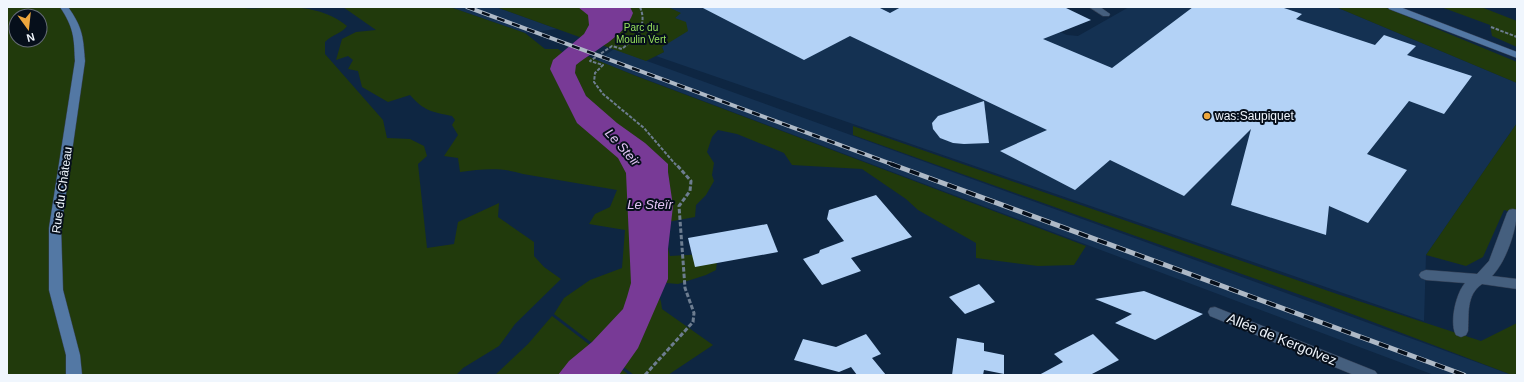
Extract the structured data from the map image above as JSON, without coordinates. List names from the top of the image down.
{
  "streets": {
    "street": ["Rue du Château", "Allée de Kergolvez"]
  },
  "water": ["Le Steir", "Le Steïr"],
  "parks": ["Parc du Moulin Vert"],
  "places": ["was:Saupiquet"],
  "north": "bottom"
}
